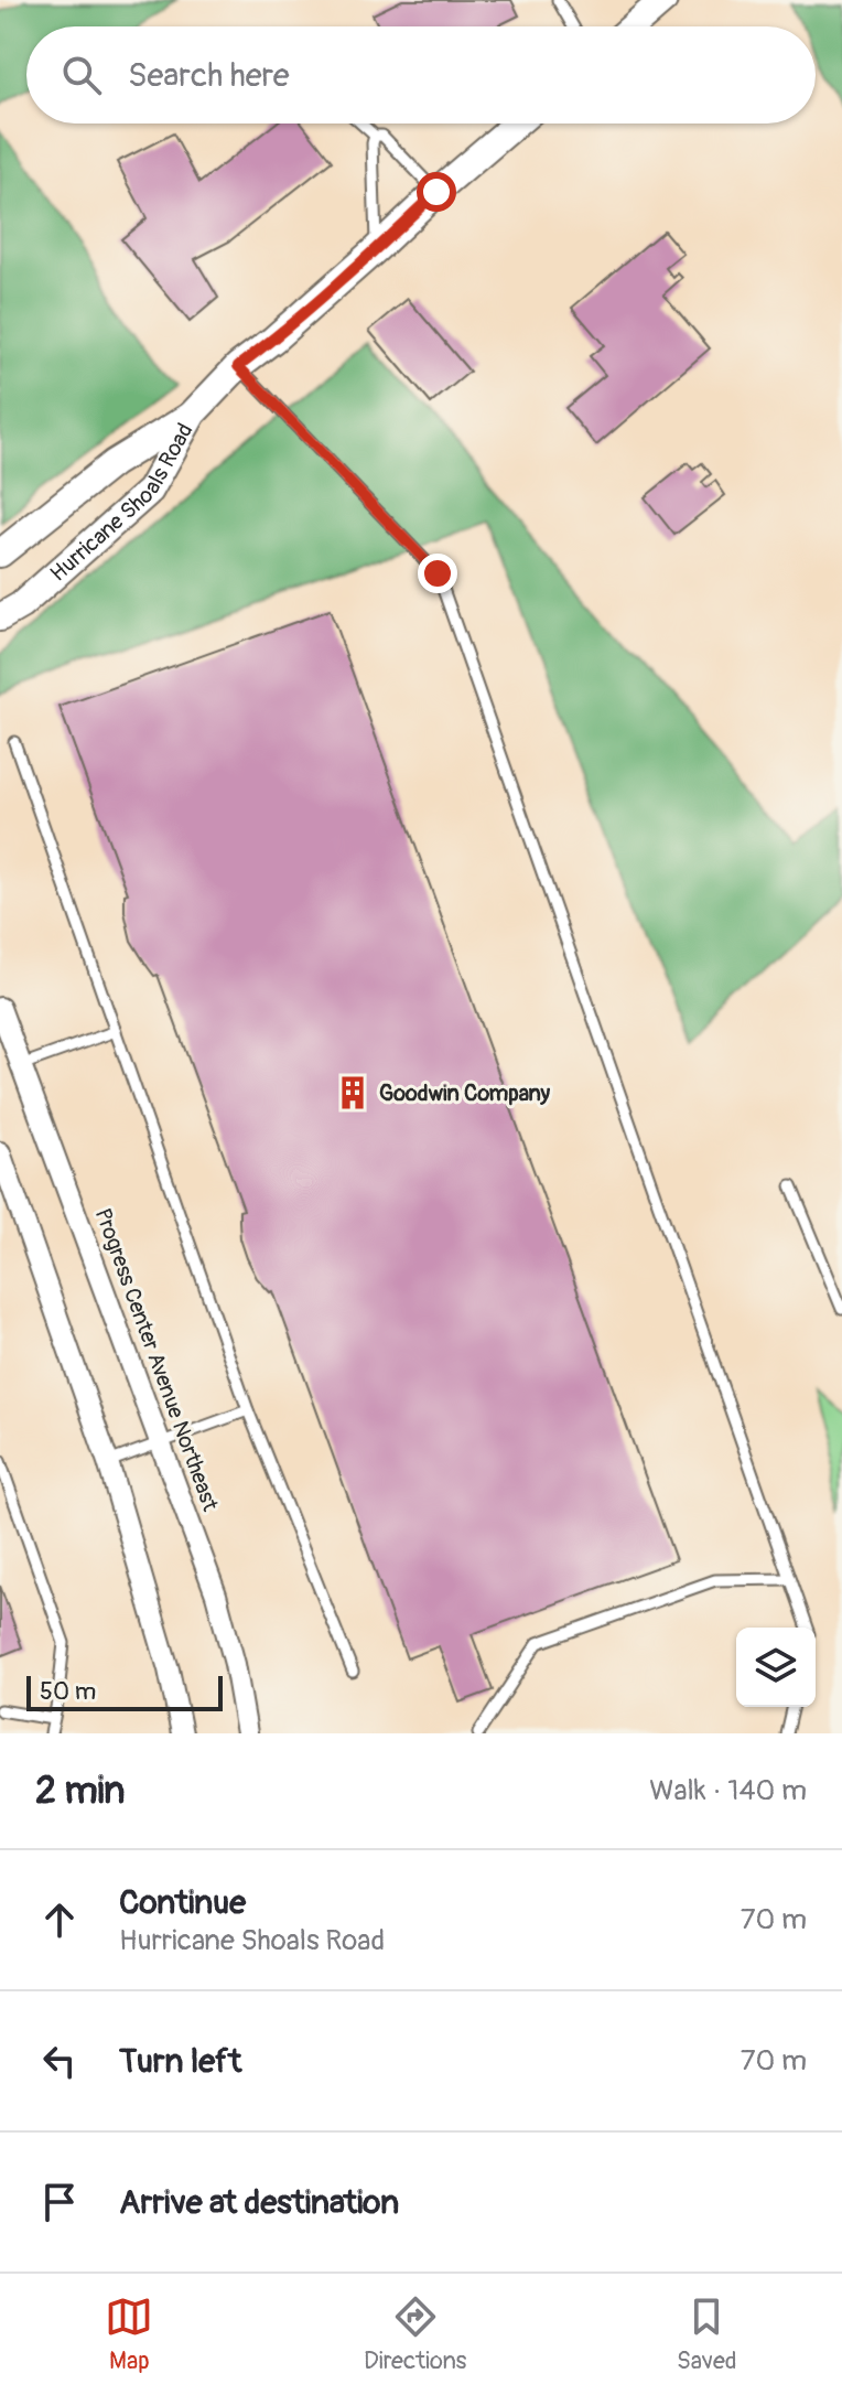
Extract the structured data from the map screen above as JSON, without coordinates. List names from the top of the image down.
{
  "streets": {
    "street": ["Hurricane Shoals Road", "Progress Center Avenue Northeast"]
  },
  "places": {
    "building": ["Goodwin Company"]
  },
  "scale_bar": "50 m",
  "page": {
    "search": "Search here",
    "scale": "50 m",
    "heading": ["2 min", "Walk · 140 m"],
    "list": [
      ["Continue", "Hurricane Shoals Road", "70 m"],
      ["Turn left", "70 m"],
      "Arrive at destination"
    ],
    "nav": ["Map", "Directions", "Saved"]
  }
}
